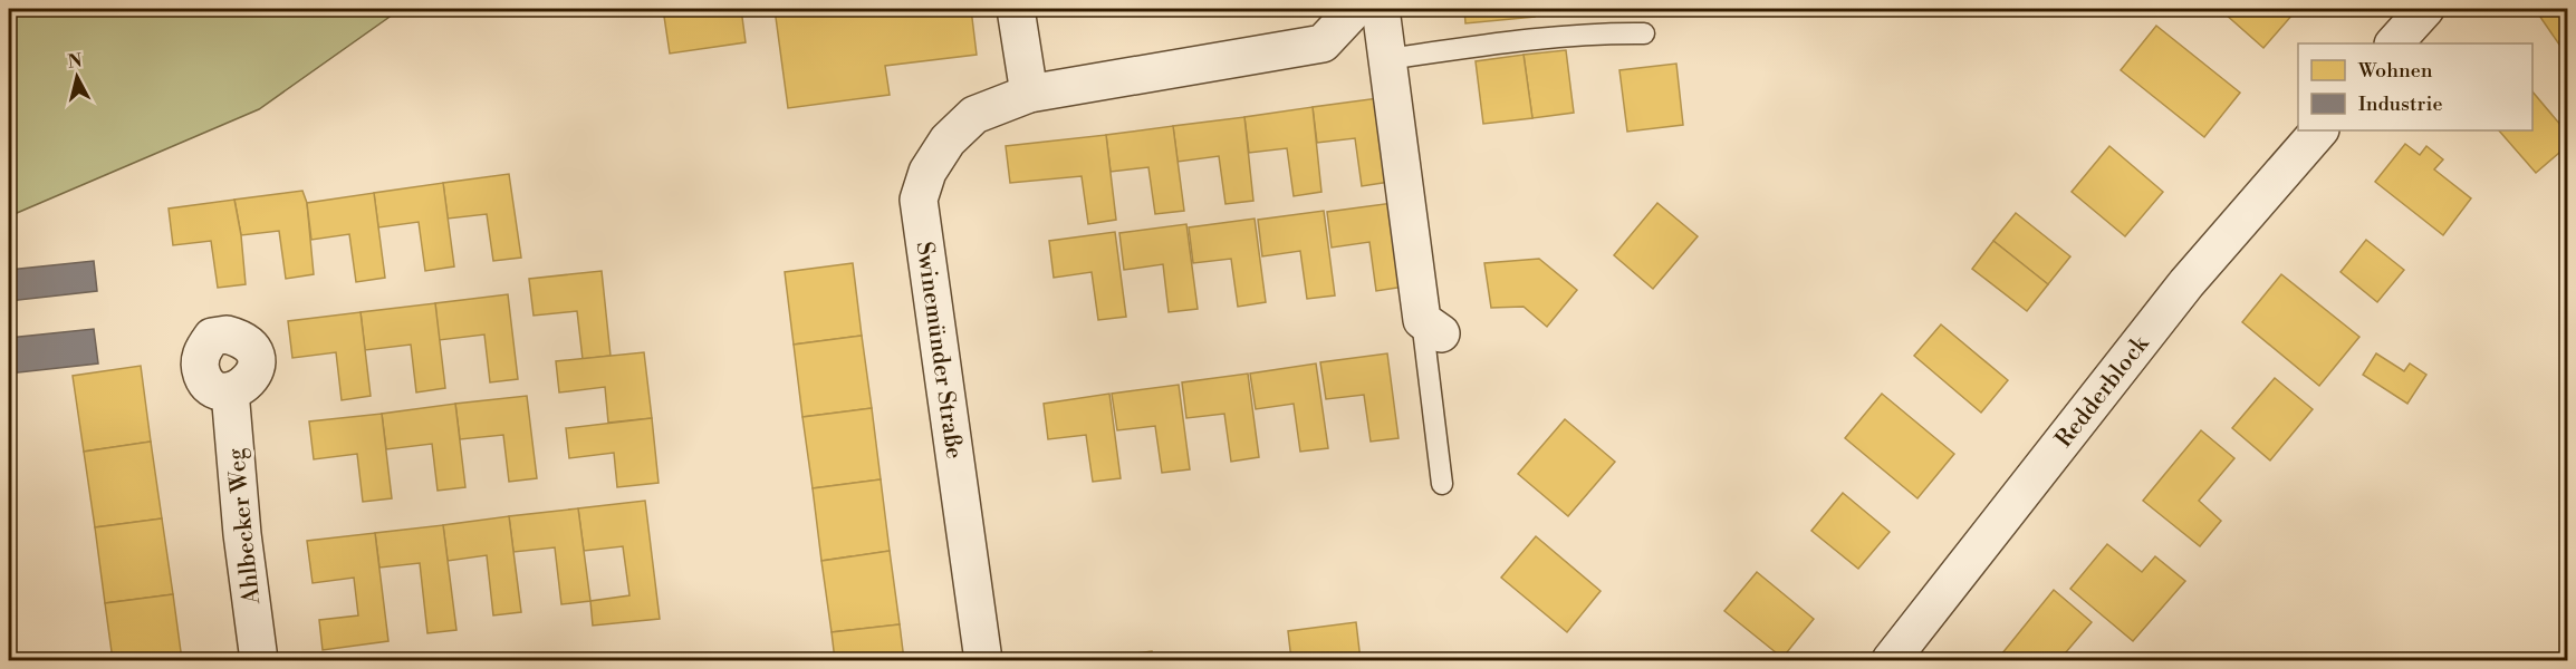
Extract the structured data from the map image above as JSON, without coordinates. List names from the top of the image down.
{
  "streets": {
    "street": ["Swinemünder Straße", "Redderblock", "Ahlbecker Weg"]
  },
  "legend": ["Wohnen", "Industrie"],
  "north": "top"
}
